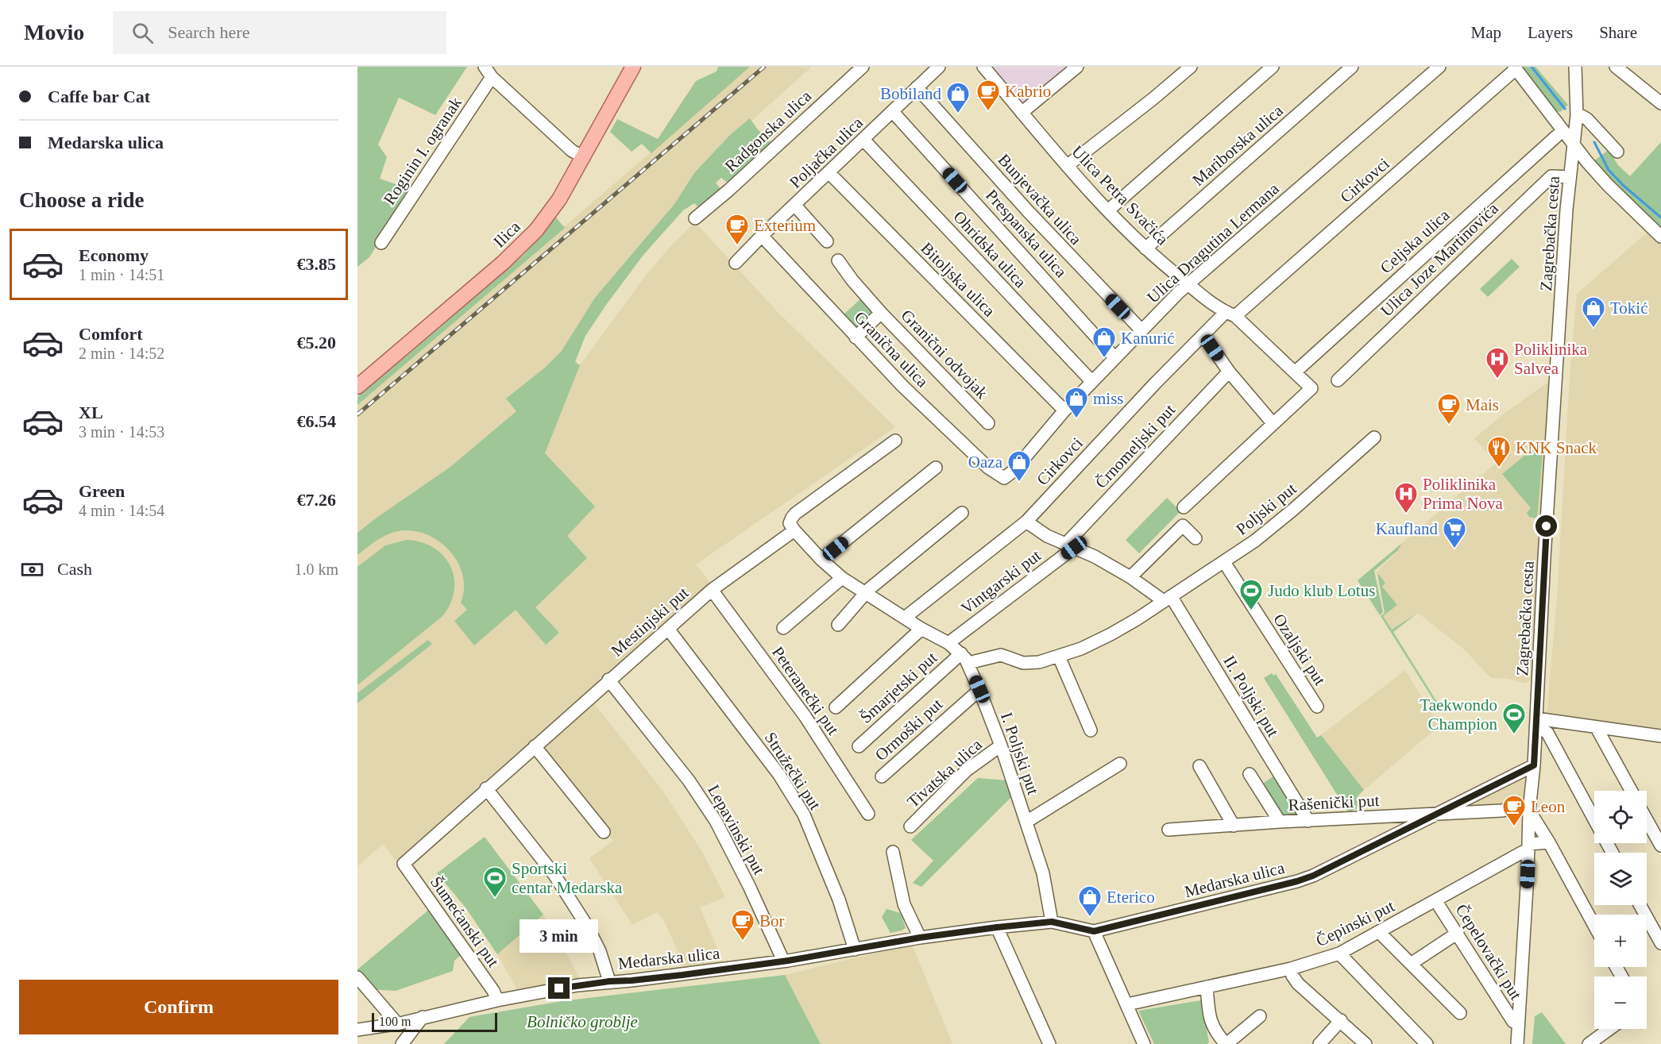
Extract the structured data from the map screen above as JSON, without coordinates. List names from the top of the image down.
{
  "streets": {
    "main road": ["Ilica"],
    "street": [
      "Radgonska ulica",
      "Mariborska ulica",
      "Roginin I. ogranak",
      "Poljačka ulica",
      "Cirkovci",
      "Ulica Petra Svačića",
      "Bunjevačka ulica",
      "Prespanska ulica",
      "Zagrebačka cesta",
      "Celjska ulica",
      "Ulica Dragutina Lermana",
      "Ohridska ulica",
      "Ulica Joze Martinovića",
      "Bitoljska ulica",
      "Granična ulica",
      "Granični odvojak",
      "Črnomeljski put",
      "Poljski put",
      "Vintgarski put",
      "Mestinjski put",
      "Ozaljski put",
      "Šmarjetski put",
      "Peteranečki put",
      "II. Poljski put",
      "Ormoški put",
      "I. Poljski put",
      "Stružečki put",
      "Tivatska ulica",
      "Rašenički put",
      "Lepavinski put",
      "Medarska ulica",
      "Šumećanski put",
      "Čepinski put",
      "Čepelovački put"
    ]
  },
  "crossings": [
    ["Mariborska ulica", "Ulica Petra Svačića"],
    ["Poljačka ulica", "Bunjevačka ulica"],
    ["Poljačka ulica", "Prespanska ulica"],
    ["Poljačka ulica", "Ohridska ulica"],
    ["Poljačka ulica", "Bitoljska ulica"],
    ["Poljačka ulica", "Granična ulica"],
    ["Cirkovci", "Ulica Petra Svačića"],
    ["Cirkovci", "II. Poljski put"],
    ["Cirkovci", "I. Poljski put"],
    ["Ulica Petra Svačića", "Celjska ulica"],
    ["Ulica Petra Svačića", "Ulica Dragutina Lermana"],
    ["Bunjevačka ulica", "Ulica Dragutina Lermana"],
    ["Prespanska ulica", "Ulica Dragutina Lermana"],
    ["Zagrebačka cesta", "Ulica Joze Martinovića"],
    ["Zagrebačka cesta", "Rašenički put"],
    ["Zagrebačka cesta", "Medarska ulica"],
    ["Zagrebačka cesta", "Čepinski put"],
    ["Ulica Dragutina Lermana", "Ohridska ulica"],
    ["Ulica Dragutina Lermana", "Bitoljska ulica"],
    ["Ulica Dragutina Lermana", "Granična ulica"],
    ["Granična ulica", "Granični odvojak"],
    ["Črnomeljski put", "Vintgarski put"],
    ["Črnomeljski put", "II. Poljski put"],
    ["Poljski put", "Ozaljski put"],
    ["Poljski put", "II. Poljski put"],
    ["Vintgarski put", "II. Poljski put"],
    ["Vintgarski put", "I. Poljski put"],
    ["Mestinjski put", "Peteranečki put"],
    ["Mestinjski put", "I. Poljski put"],
    ["Mestinjski put", "Stružečki put"],
    ["Mestinjski put", "Lepavinski put"],
    ["Mestinjski put", "Šumećanski put"],
    ["Šmarjetski put", "I. Poljski put"],
    ["II. Poljski put", "Rašenički put"],
    ["Ormoški put", "I. Poljski put"],
    ["I. Poljski put", "Tivatska ulica"],
    ["I. Poljski put", "Medarska ulica"],
    ["Stružečki put", "Medarska ulica"],
    ["Rašenički put", "Medarska ulica"],
    ["Lepavinski put", "Medarska ulica"],
    ["Medarska ulica", "Šumećanski put"],
    ["Čepinski put", "Čepelovački put"]
  ],
  "parks": ["Bolničko groblje"],
  "places": {
    "cafe": [
      "Kabrio",
      "Exterium",
      "Mais",
      "Leon",
      "Bor"
    ],
    "shop": [
      "Bobiland",
      "Tokić",
      "Kanurić",
      "miss",
      "Oaza",
      "Eterico"
    ],
    "hospital": ["Poliklinika Salvea", "Poliklinika Prima Nova"],
    "restaurant": ["KNK Snack"],
    "supermarket": ["Kaufland"],
    "sports": ["Judo klub Lotus", "Taekwondo Champion", "Sportski centar Medarska"]
  },
  "scale_bar": "100 m",
  "page": {
    "header": "Movio",
    "search": "Search here",
    "nav": ["Map", "Layers", "Share"],
    "banner": ["Caffe bar Cat", "Medarska ulica"],
    "heading": "Choose a ride",
    "list": [
      {
        "name": "Economy",
        "note": "1 min · 14:51",
        "value": "€3.85"
      },
      {
        "name": "Comfort",
        "note": "2 min · 14:52",
        "value": "€5.20"
      },
      {
        "name": "XL",
        "note": "3 min · 14:53",
        "value": "€6.54"
      },
      {
        "name": "Green",
        "note": "4 min · 14:54",
        "value": "€7.26"
      }
    ],
    "pay": ["Cash", "1.0 km"],
    "map_buttons": ["+", "−"],
    "bubble": "3 min",
    "buttons": "Confirm",
    "scale": "100 m"
  }
}
